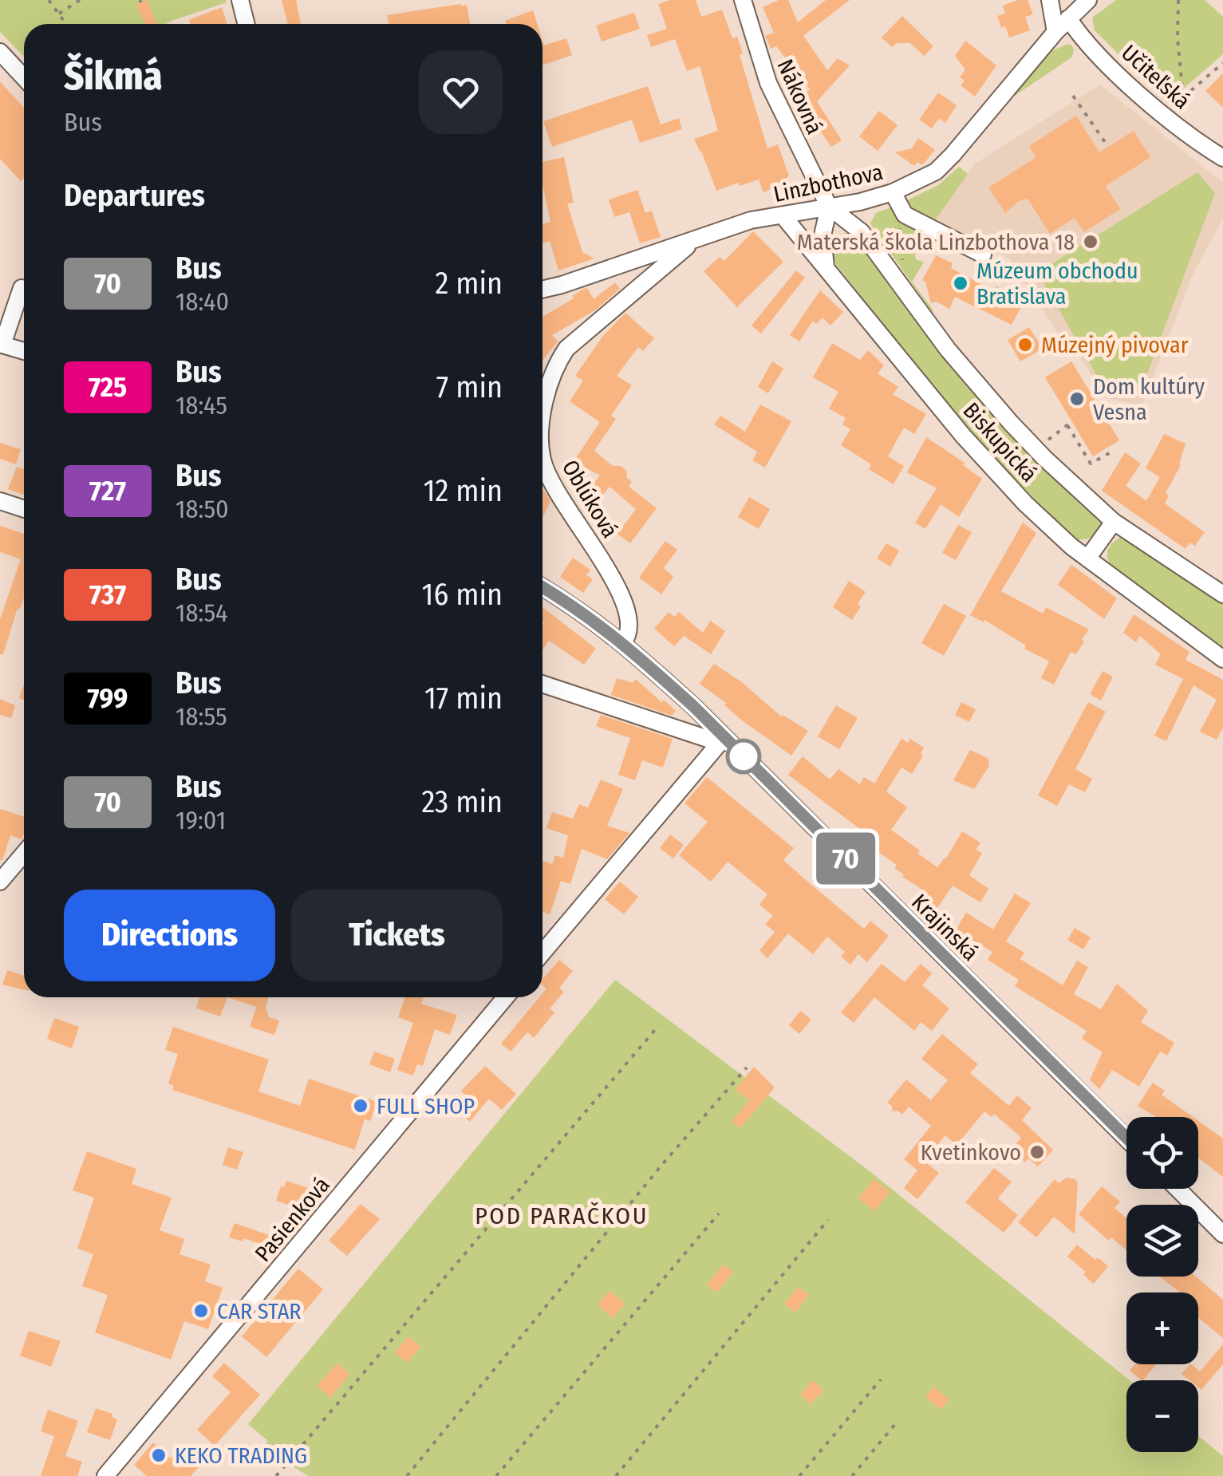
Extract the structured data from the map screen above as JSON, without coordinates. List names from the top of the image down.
{
  "streets": {
    "street": [
      "Učiteľská",
      "Nákovná",
      "Linzbothova",
      "Biskupická",
      "Oblúková",
      "Krajinská",
      "Pasienková"
    ]
  },
  "crossings": [
    ["Učiteľská", "Linzbothova"],
    ["Nákovná", "Linzbothova"],
    ["Nákovná", "Biskupická"],
    ["Linzbothova", "Biskupická"],
    ["Linzbothova", "Oblúková"],
    ["Oblúková", "Krajinská"]
  ],
  "districts": ["POD PARAČKOU"],
  "places": [
    "Materská škola Linzbothova 18",
    "Múzeum obchodu Bratislava",
    "Múzejný pivovar",
    "Dom kultúry Vesna",
    "FULL SHOP",
    "Kvetinkovo",
    "CAR STAR",
    "KEKO TRADING"
  ],
  "lines": ["bus line 70"],
  "page": {
    "on_map": "70",
    "heading": [
      ["Šikmá", "Bus"],
      "Departures"
    ],
    "list": [
      {
        "mark": "70",
        "name": "Bus",
        "note": "18:40",
        "value": "2 min"
      },
      {
        "mark": "725",
        "name": "Bus",
        "note": "18:45",
        "value": "7 min"
      },
      {
        "mark": "727",
        "name": "Bus",
        "note": "18:50",
        "value": "12 min"
      },
      {
        "mark": "737",
        "name": "Bus",
        "note": "18:54",
        "value": "16 min"
      },
      {
        "mark": "799",
        "name": "Bus",
        "note": "18:55",
        "value": "17 min"
      },
      {
        "mark": "70",
        "name": "Bus",
        "note": "19:01",
        "value": "23 min"
      }
    ],
    "buttons": ["Directions", "Tickets"],
    "map_buttons": ["+", "−"]
  }
}
